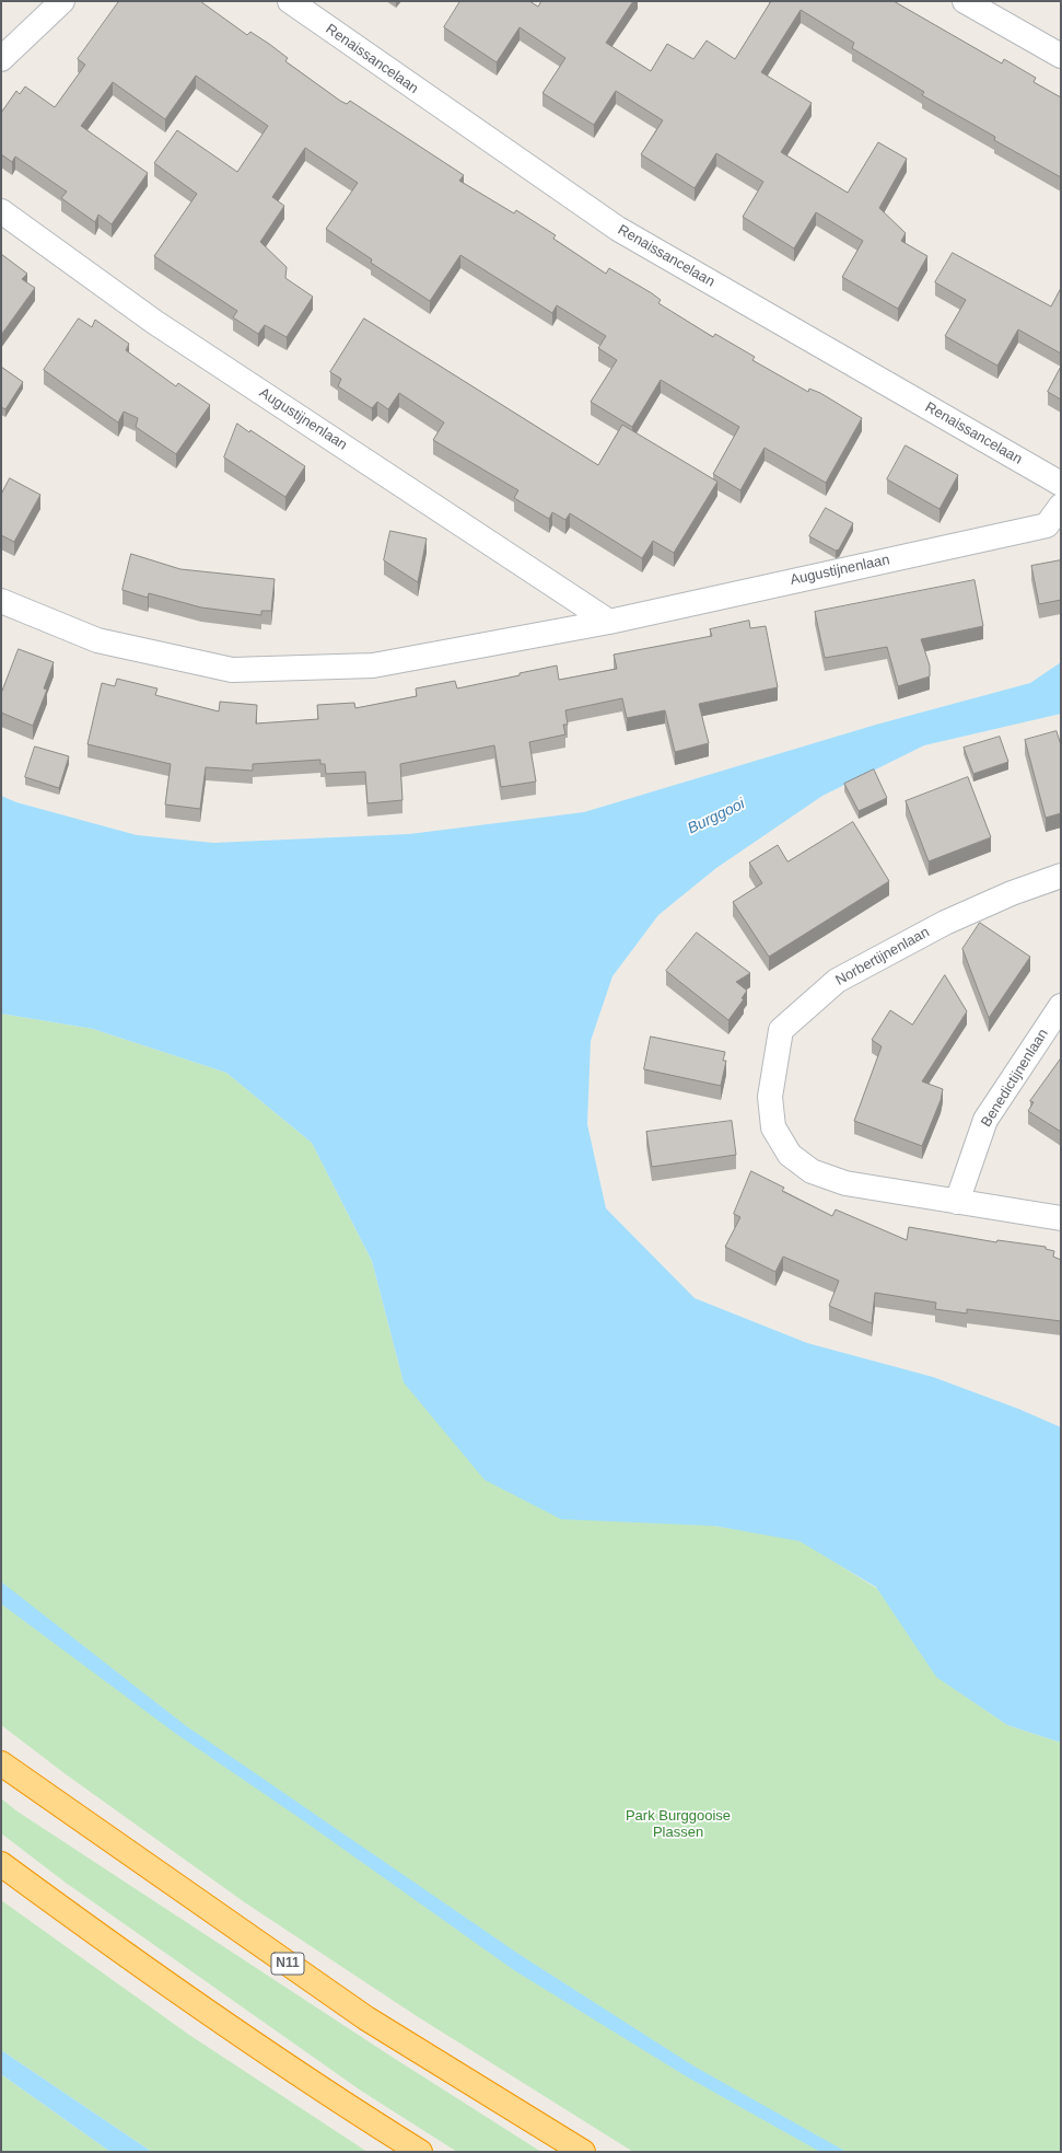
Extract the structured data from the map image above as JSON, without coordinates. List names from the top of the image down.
{
  "streets": {
    "highway": ["N11"],
    "street": [
      "Renaissancelaan",
      "Augustijnenlaan",
      "Norbertijnenlaan",
      "Benedictijnenlaan"
    ]
  },
  "crossings": [
    ["Norbertijnenlaan", "Benedictijnenlaan"]
  ],
  "water": ["Burggooi"],
  "parks": ["Park Burggooise Plassen"]
}
